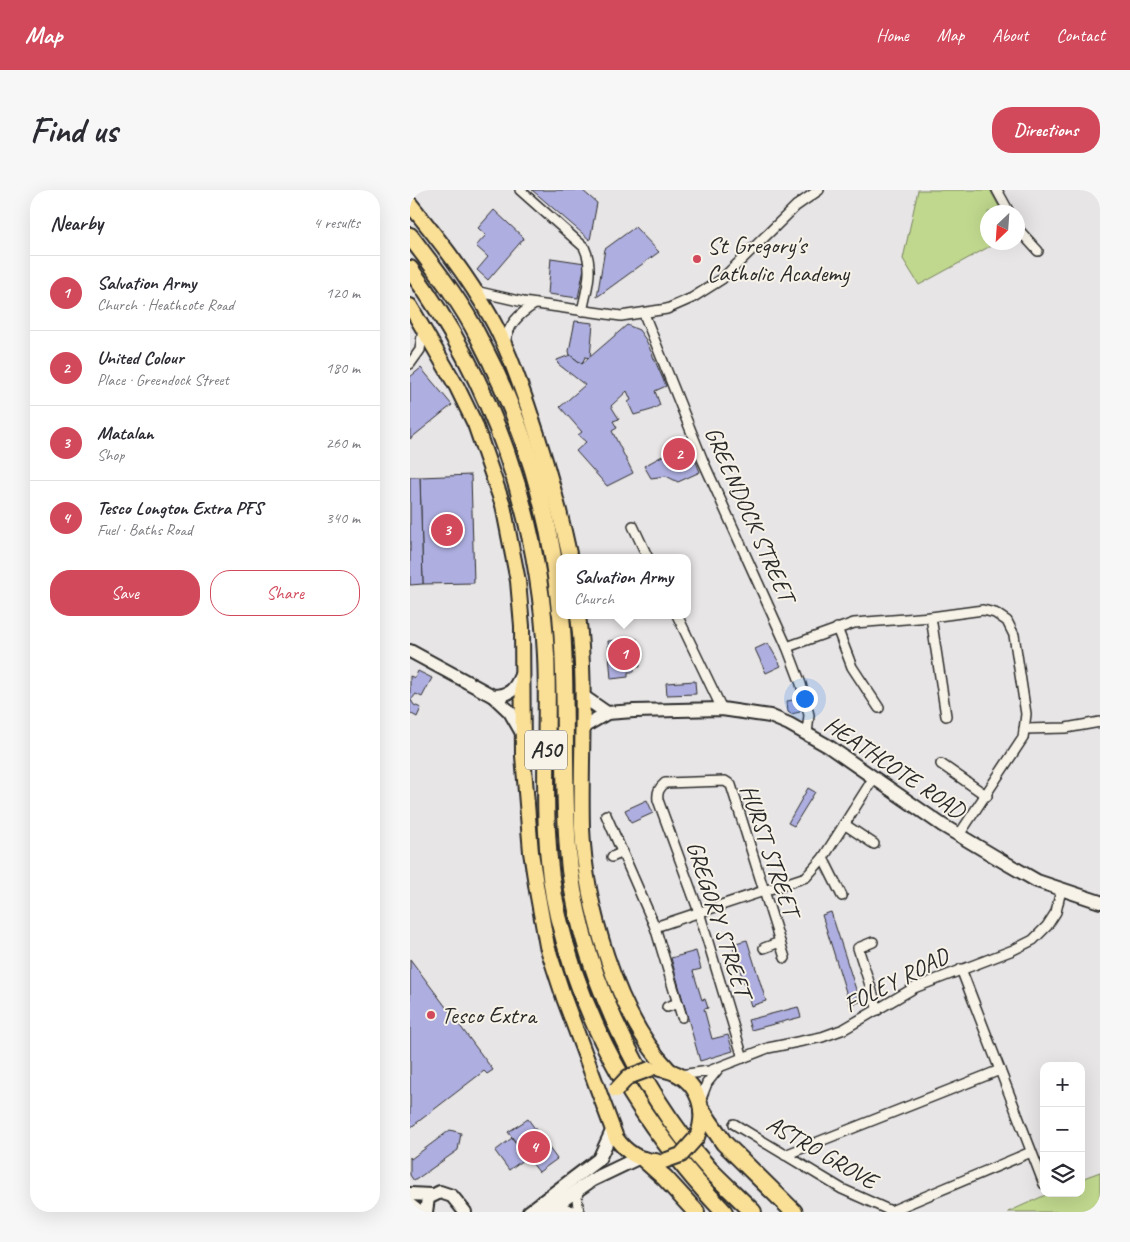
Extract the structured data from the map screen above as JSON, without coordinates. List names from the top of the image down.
{
  "streets": {
    "highway": ["A50"],
    "street": [
      "GREENDOCK STREET",
      "HEATHCOTE ROAD",
      "HURST STREET",
      "GREGORY STREET",
      "FOLEY ROAD",
      "ASTRO GROVE"
    ]
  },
  "crossings": [
    ["GREENDOCK STREET", "HEATHCOTE ROAD"],
    ["A50", "HEATHCOTE ROAD"],
    ["A50", "FOLEY ROAD"],
    ["HEATHCOTE ROAD", "FOLEY ROAD"],
    ["HURST STREET", "GREGORY STREET"],
    ["GREGORY STREET", "FOLEY ROAD"]
  ],
  "places": ["St Gregory's Catholic Academy", "Tesco Extra"],
  "north": "bottom left",
  "page": {
    "header": "Map",
    "nav": [
      "Home",
      "Map",
      "About",
      "Contact"
    ],
    "buttons": [
      "Directions",
      ["Save", "Share"]
    ],
    "title": "Find us",
    "heading": ["Nearby", "4 results"],
    "list": [
      {
        "mark": "1",
        "name": "Salvation Army",
        "note": "Church · Heathcote Road",
        "value": "120 m"
      },
      {
        "mark": "2",
        "name": "United Colour",
        "note": "Place · Greendock Street",
        "value": "180 m"
      },
      {
        "mark": "3",
        "name": "Matalan",
        "note": "Shop",
        "value": "260 m"
      },
      {
        "mark": "4",
        "name": "Tesco Longton Extra PFS",
        "note": "Fuel · Baths Road",
        "value": "340 m"
      }
    ],
    "pins": [
      "2",
      "3",
      "1",
      "4"
    ],
    "popup": ["Salvation Army", "Church"],
    "map_buttons": ["+", "−"]
  }
}
